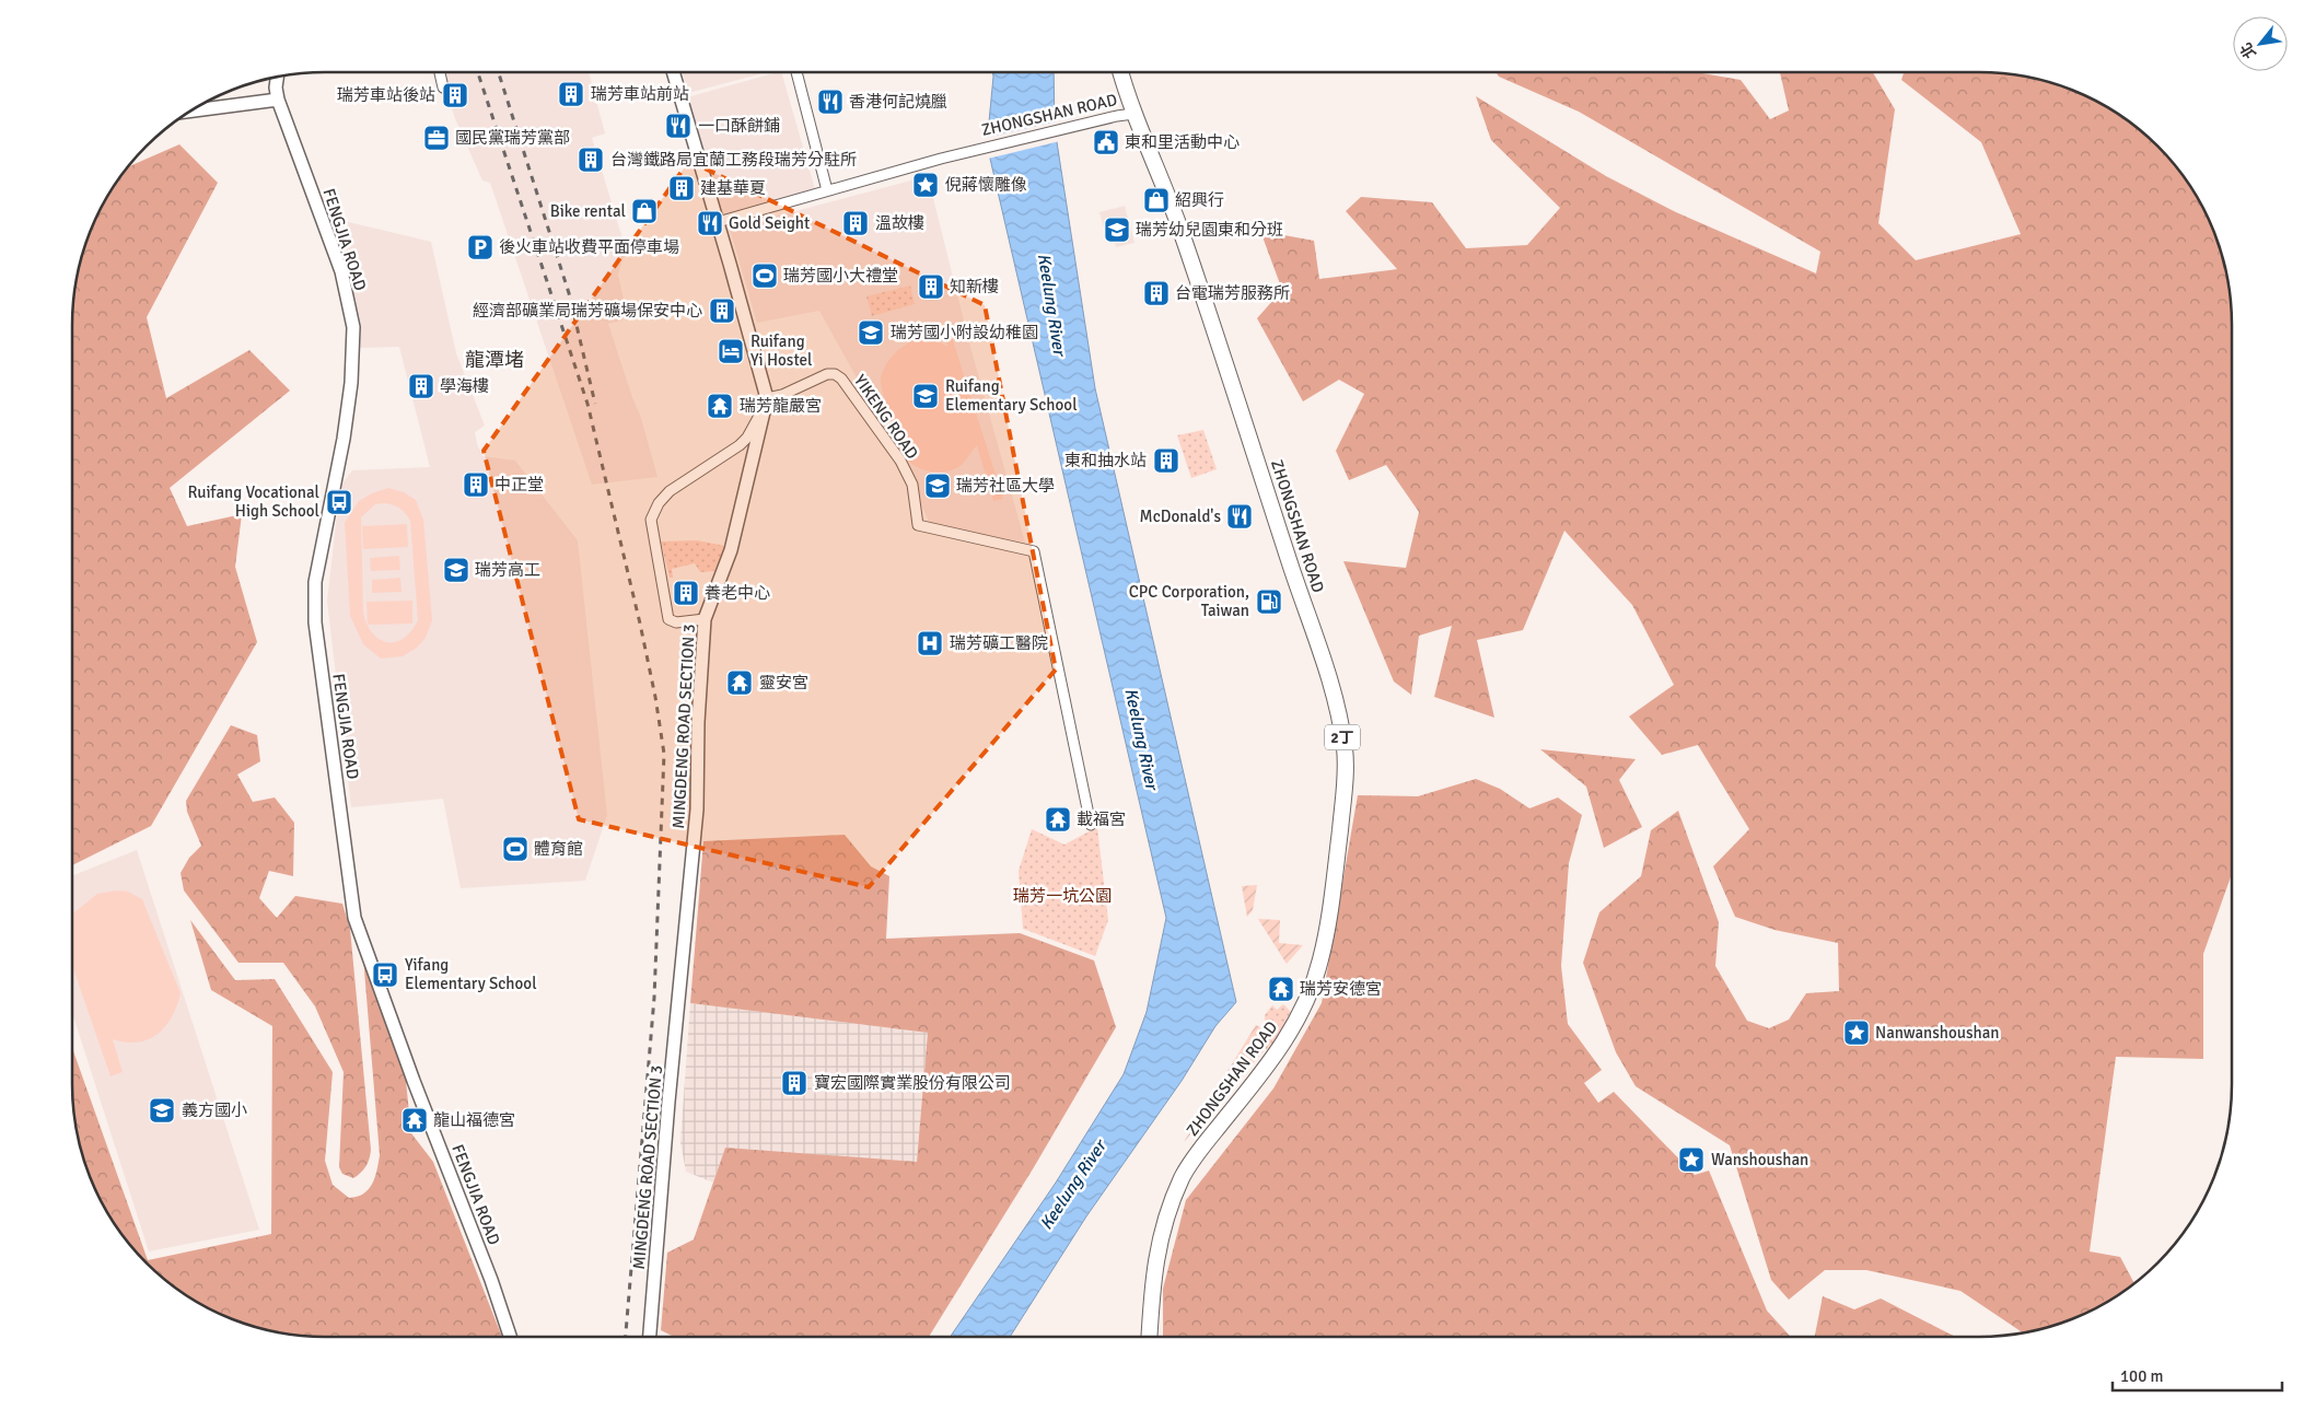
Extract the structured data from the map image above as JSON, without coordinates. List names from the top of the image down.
{
  "streets": {
    "main road": ["ZHONGSHAN ROAD", "2丁"],
    "street": ["FENGJIA ROAD", "YIKENG ROAD", "MINGDENG ROAD SECTION 3"]
  },
  "crossings": [
    ["ZHONGSHAN ROAD", "MINGDENG ROAD SECTION 3"],
    ["ZHONGSHAN ROAD", "2丁"],
    ["YIKENG ROAD", "MINGDENG ROAD SECTION 3"]
  ],
  "districts": ["龍潭堵"],
  "water": ["Keelung River"],
  "parks": ["瑞芳一坑公園"],
  "places": {
    "building": [
      "瑞芳車站前站",
      "瑞芳車站後站",
      "台灣鐵路局宜蘭工務段瑞芳分駐所",
      "建基華夏",
      "溫故樓",
      "知新樓",
      "台電瑞芳服務所",
      "經濟部礦業局瑞芳礦場保安中心",
      "學海樓",
      "東和抽水站",
      "中正堂",
      "養老中心",
      "寶宏國際實業股份有限公司"
    ],
    "restaurant": [
      "香港何記燒臘",
      "一口酥餅鋪",
      "Gold Seight",
      "McDonald's"
    ],
    "office": ["國民黨瑞芳黨部"],
    "public building": ["東和里活動中心"],
    "place": ["倪蔣懷雕像", "Nanwanshoushan", "Wanshoushan"],
    "shop": ["紹興行", "Bike rental"],
    "school or university": [
      "瑞芳幼兒園東和分班",
      "瑞芳國小附設幼稚園",
      "Ruifang Elementary School",
      "瑞芳社區大學",
      "瑞芳高工",
      "義方國小"
    ],
    "parking": ["後火車站收費平面停車場"],
    "sports": ["瑞芳國小大禮堂", "體育館"],
    "hotel": ["Ruifang Yi Hostel"],
    "temple": [
      "瑞芳龍嚴宮",
      "靈安宮",
      "載福宮",
      "瑞芳安德宮",
      "龍山福德宮"
    ],
    "bus stop": ["Ruifang Vocational High School", "Yifang Elementary School"],
    "fuel station": ["CPC Corporation, Taiwan"],
    "hospital": ["瑞芳礦工醫院"]
  },
  "scale_bar": "100 m",
  "north": "bottom left"
}
